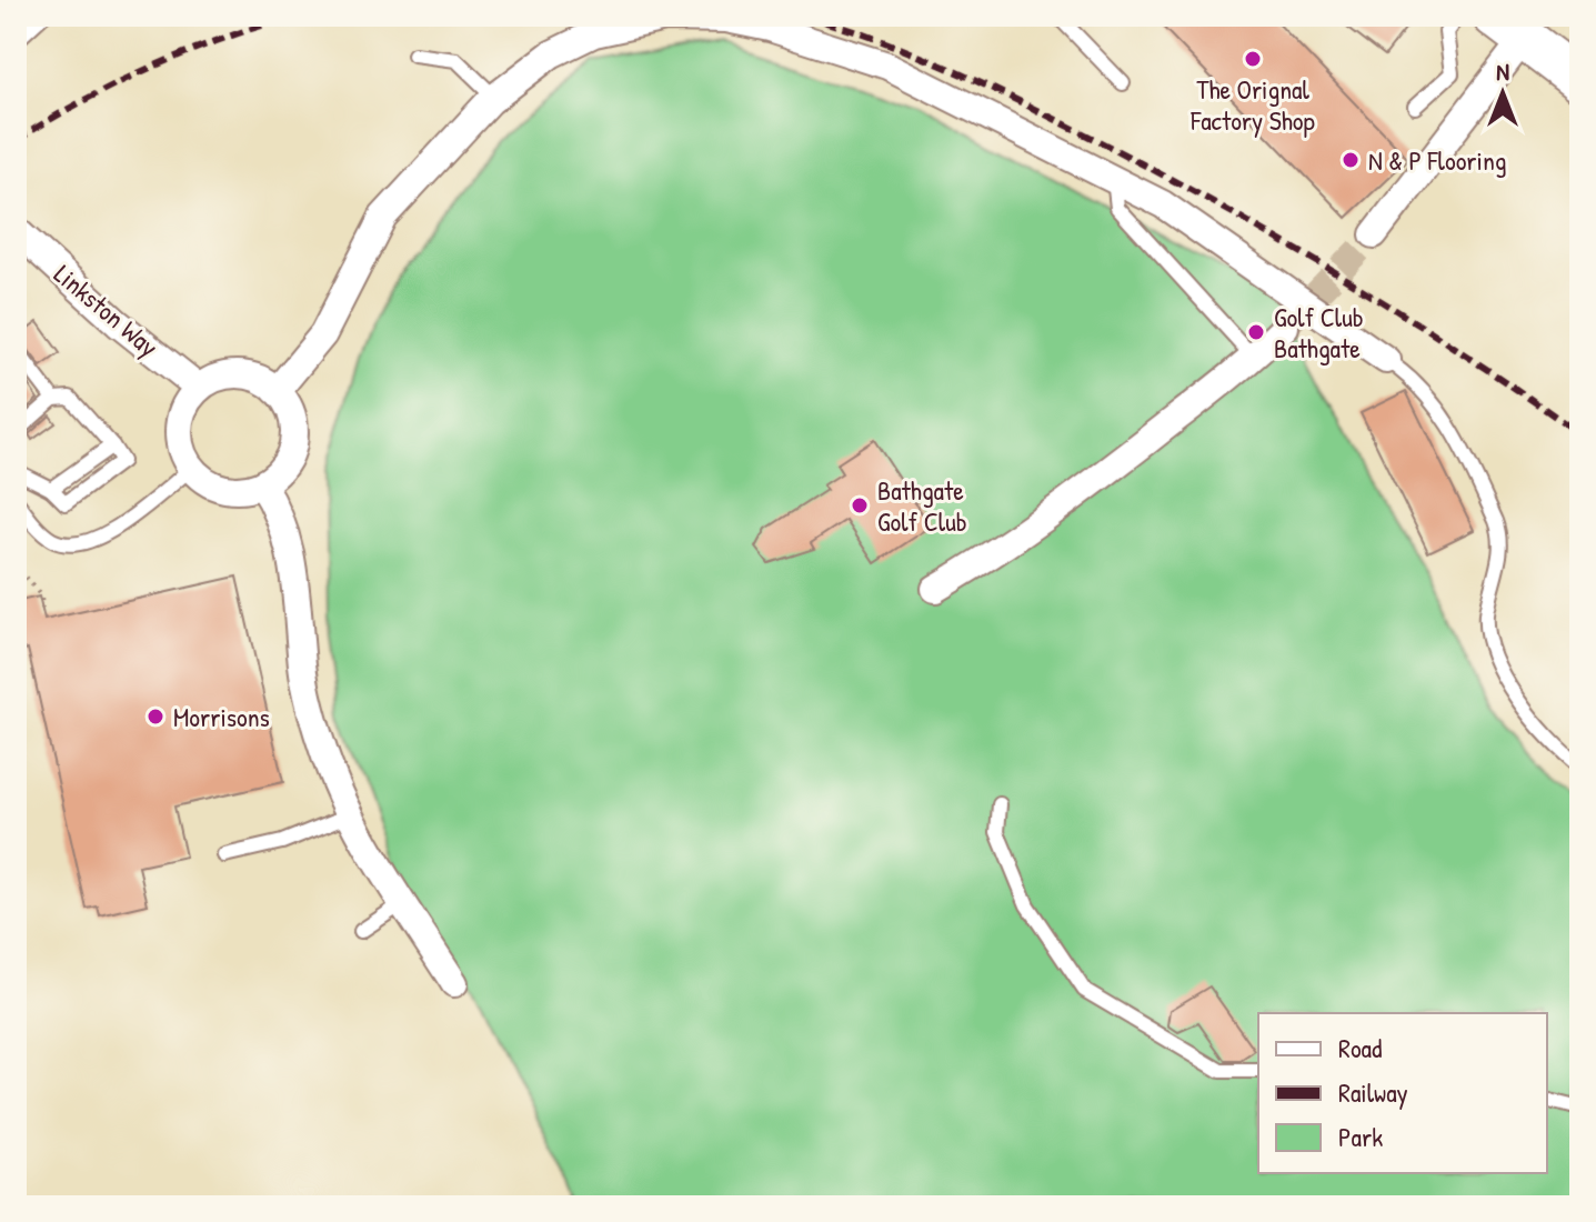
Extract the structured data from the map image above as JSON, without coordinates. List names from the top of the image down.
{
  "streets": {
    "street": ["Linkston Way"]
  },
  "places": [
    "The Orignal Factory Shop",
    "N & P Flooring",
    "Golf Club Bathgate",
    "Bathgate Golf Club",
    "Morrisons"
  ],
  "legend": ["Road", "Railway", "Park"],
  "north": "top"
}
